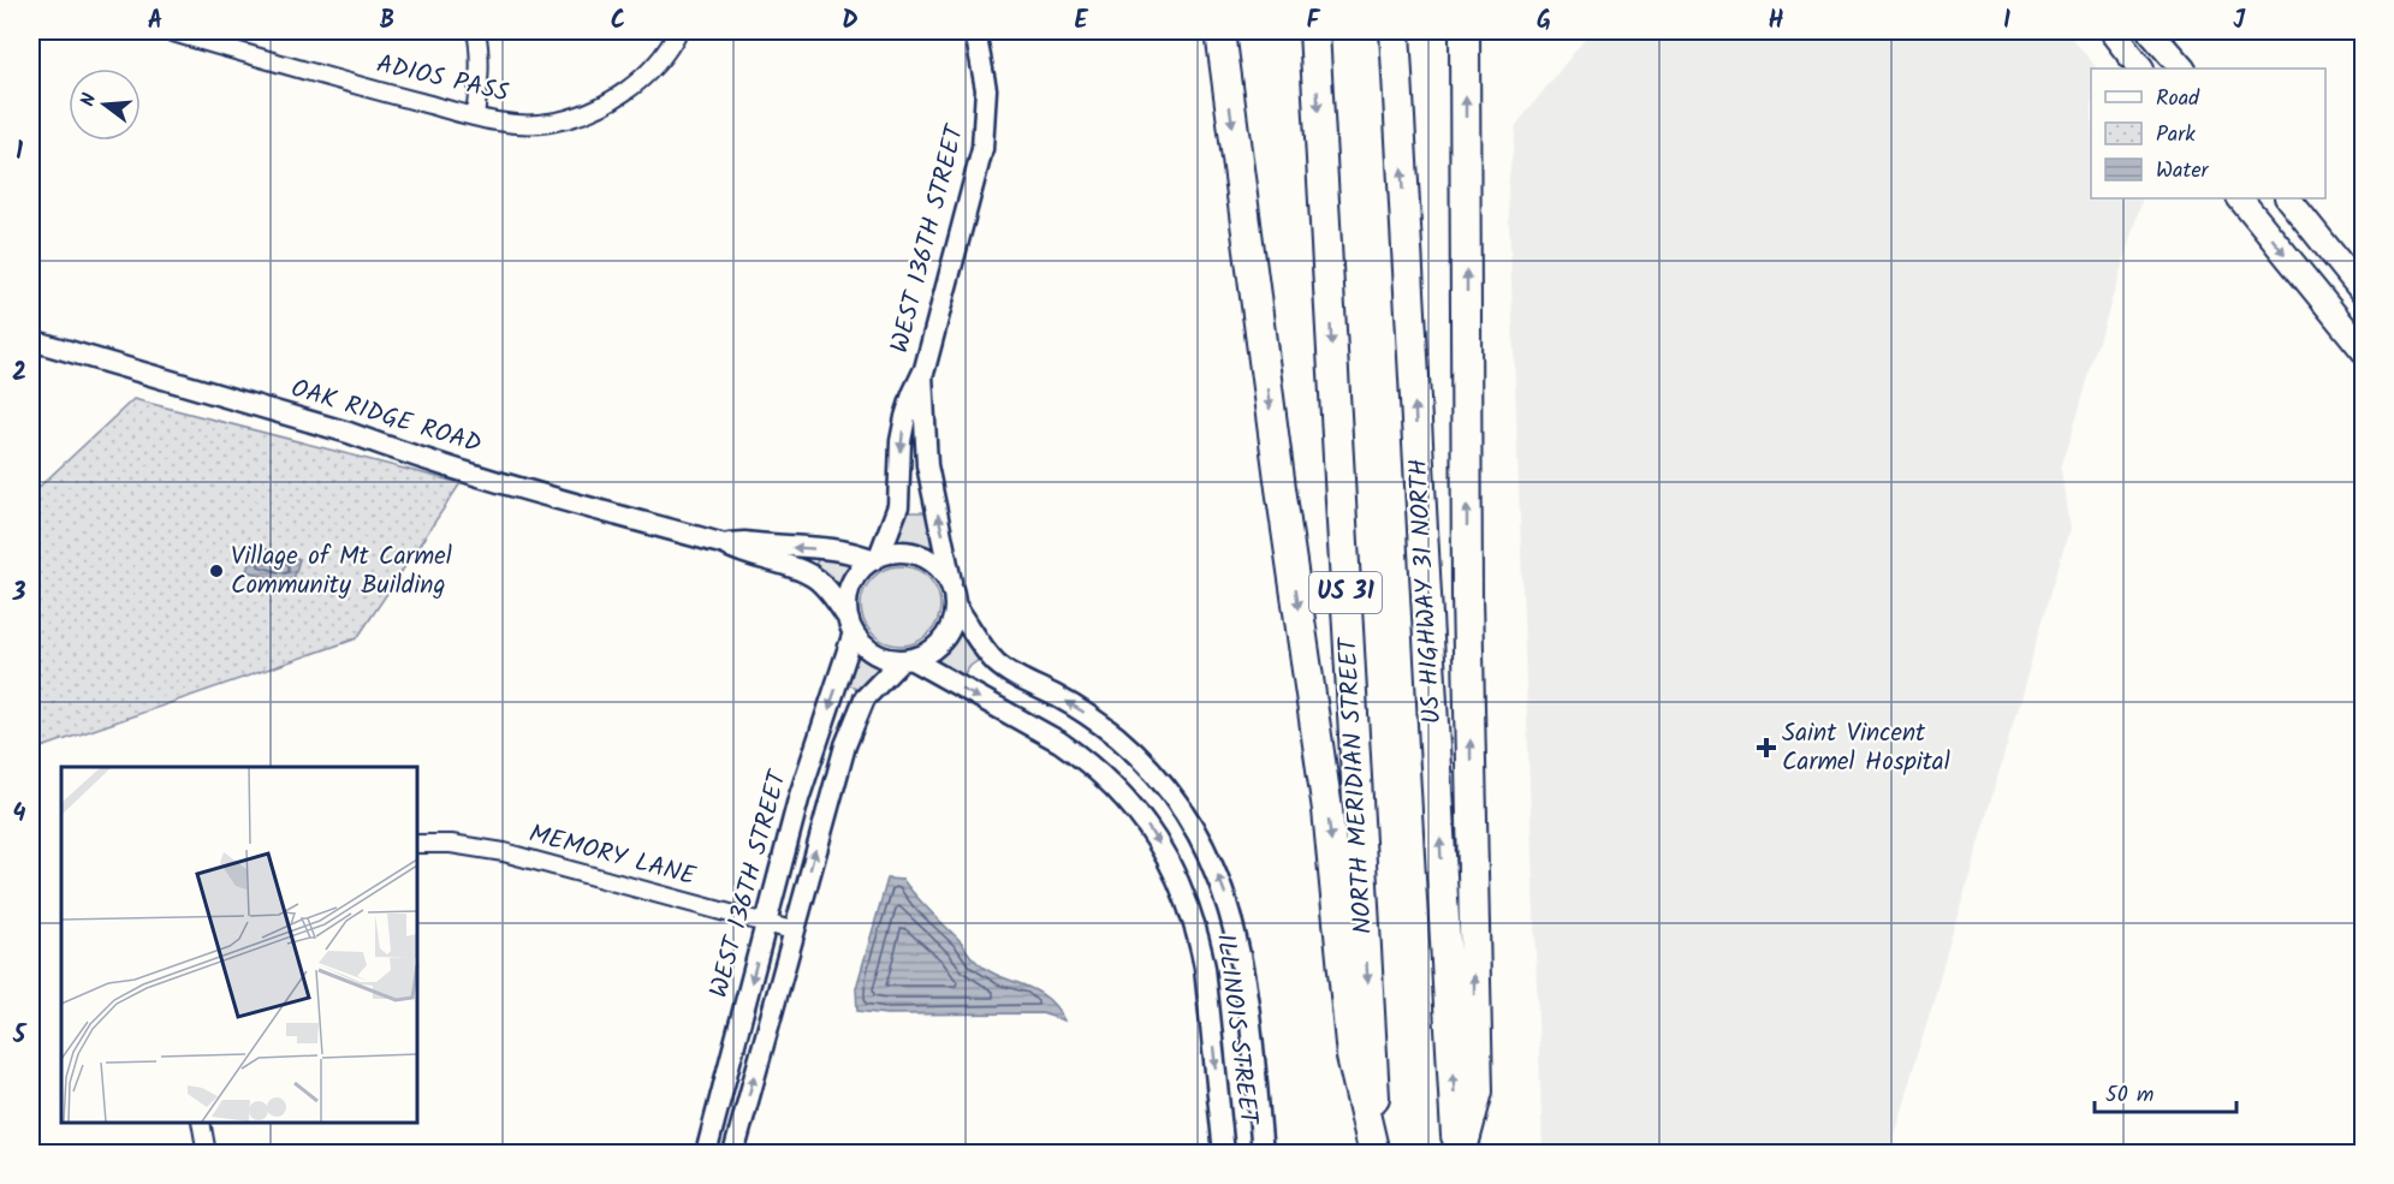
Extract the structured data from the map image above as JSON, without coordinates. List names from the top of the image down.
{
  "streets": {
    "highway": ["US HIGHWAY 31 NORTH", "US 31", "NORTH MERIDIAN STREET"],
    "street": [
      "ADIOS PASS",
      "WEST 136TH STREET",
      "OAK RIDGE ROAD",
      "MEMORY LANE",
      "ILLINOIS STREET"
    ]
  },
  "crossings": [
    ["WEST 136TH STREET", "OAK RIDGE ROAD"],
    ["WEST 136TH STREET", "MEMORY LANE"],
    ["WEST 136TH STREET", "ILLINOIS STREET"],
    ["OAK RIDGE ROAD", "ILLINOIS STREET"]
  ],
  "places": {
    "other": ["Village of Mt Carmel Community Building"],
    "health": ["Saint Vincent Carmel Hospital"]
  },
  "legend": ["Road", "Park", "Water"],
  "scale_bar": "50 m",
  "north": "left",
  "grid": {
    "columns": [
      "A",
      "B",
      "C",
      "D",
      "E",
      "F",
      "G",
      "H",
      "I",
      "J"
    ],
    "rows": [
      "1",
      "2",
      "3",
      "4",
      "5"
    ]
  }
}
